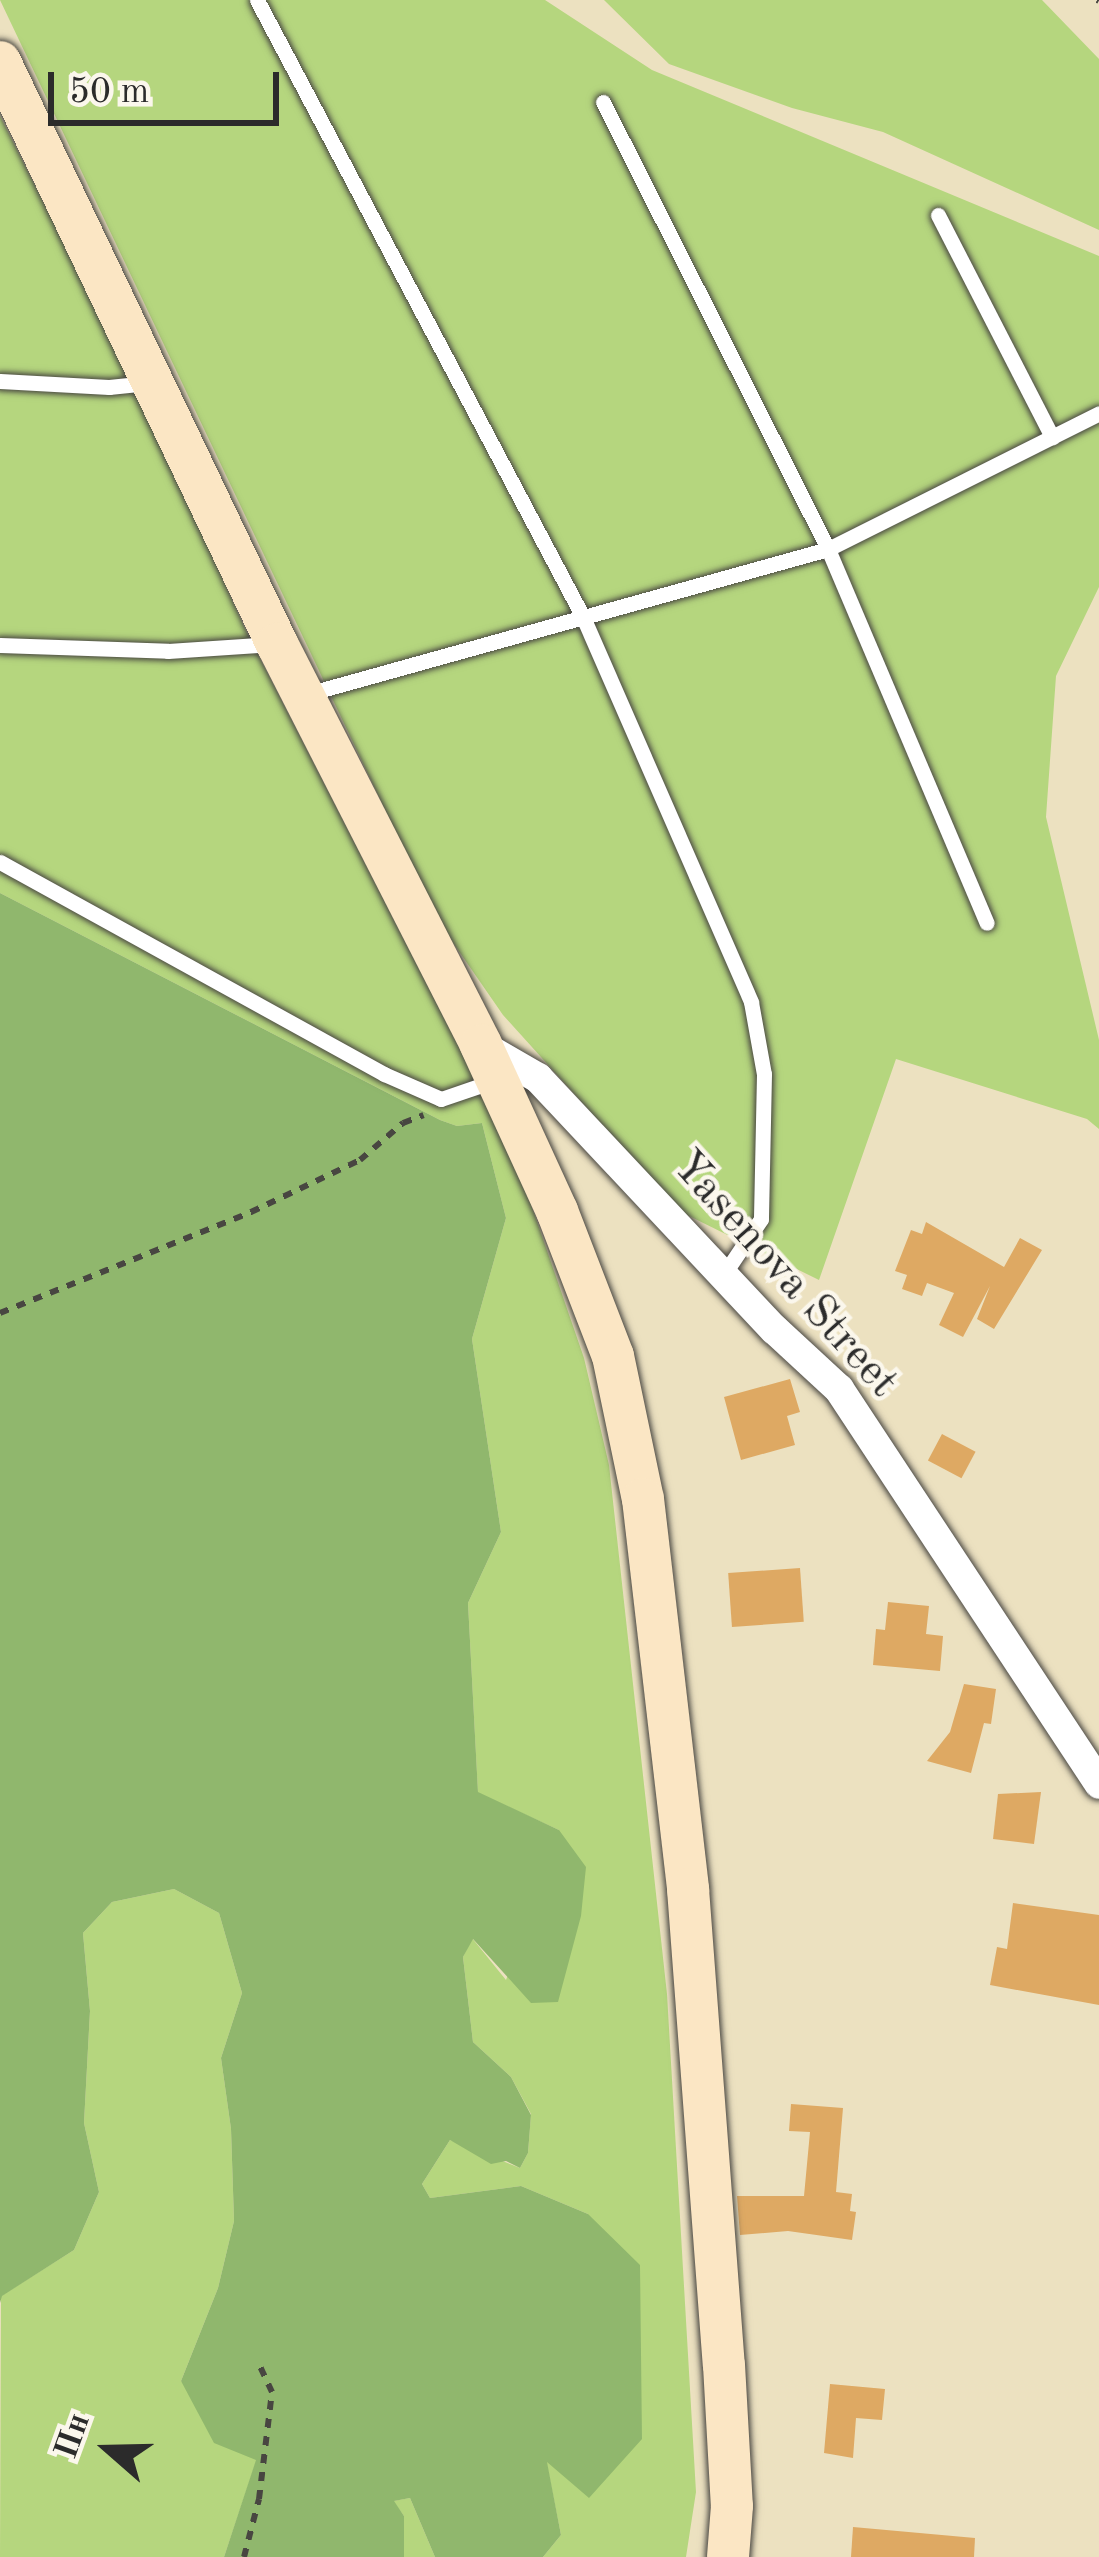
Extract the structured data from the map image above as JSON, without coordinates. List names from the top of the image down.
{
  "streets": {
    "street": ["Yasenova Street"]
  },
  "scale_bar": "50 m",
  "north": "left"
}
